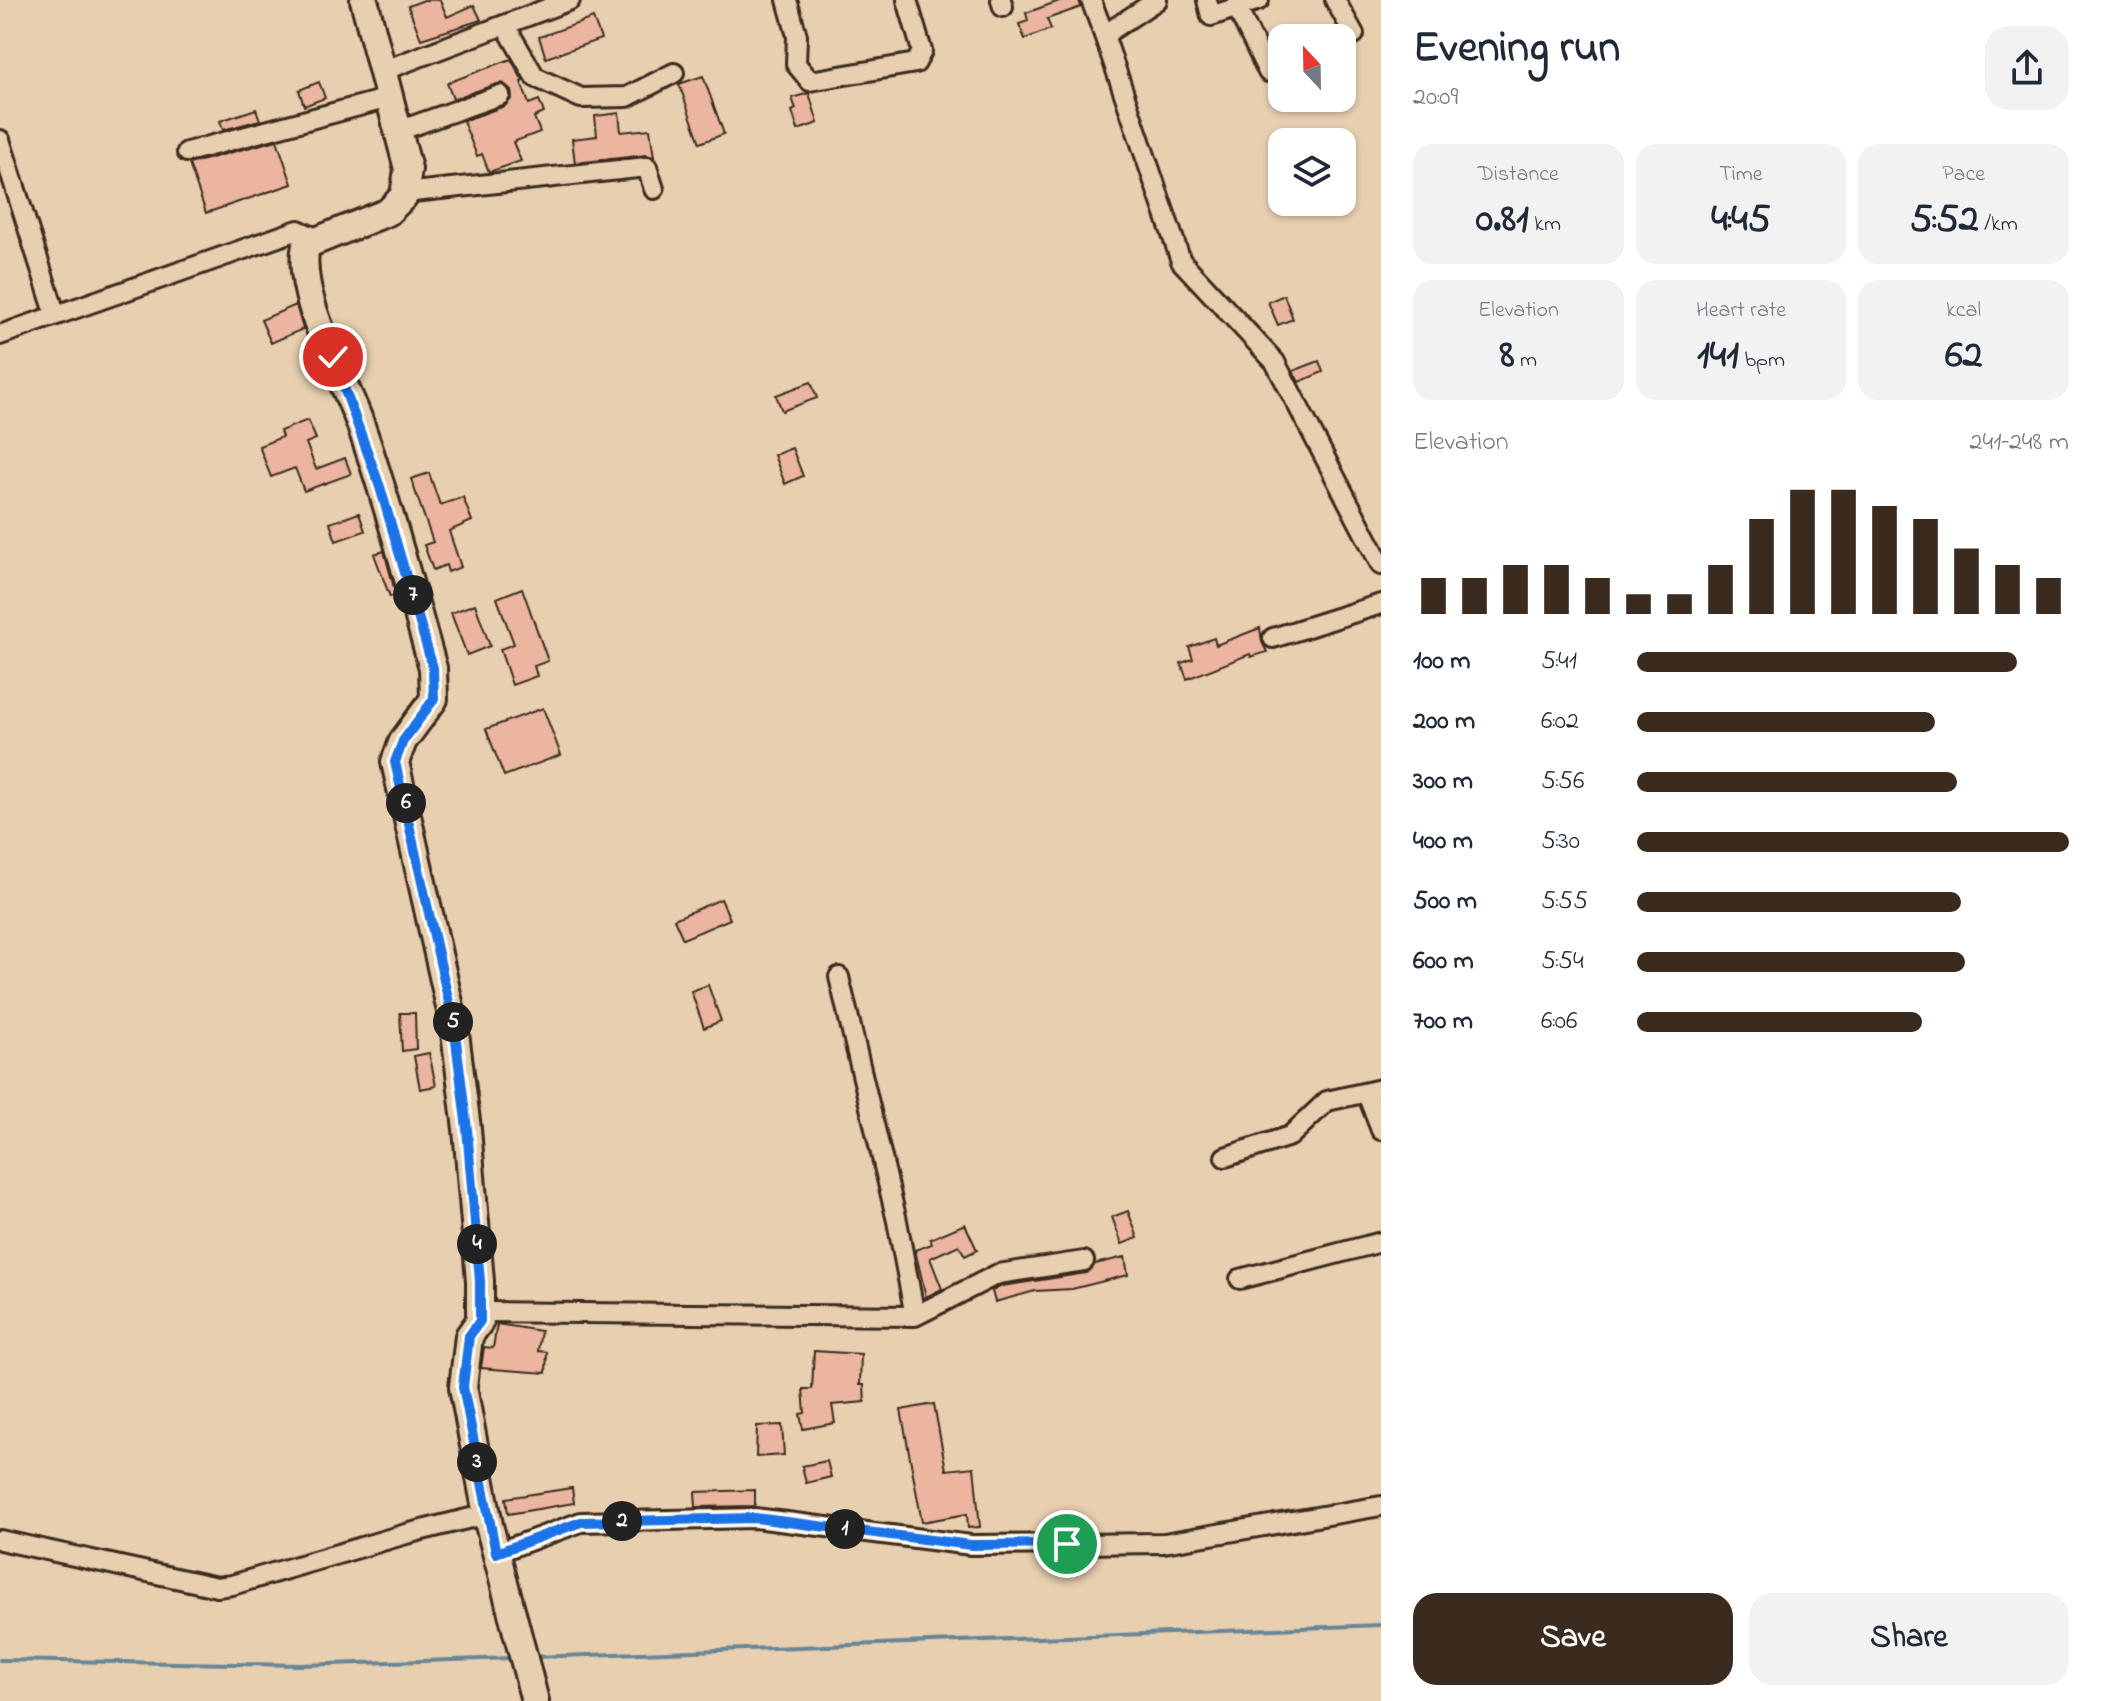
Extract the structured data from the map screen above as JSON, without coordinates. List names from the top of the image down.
{
  "north": "top",
  "page": {
    "heading": ["Evening run", "20:09"],
    "stats": [
      ["Distance", "0.81 km"],
      ["Time", "4:45"],
      ["Pace", "5:52 /km"],
      ["Elevation", "8 m"],
      ["Heart rate", "141 bpm"],
      ["kcal", "62"]
    ],
    "chart": ["Elevation", "241–248 m"],
    "pins": [
      "7",
      "6",
      "5",
      "4",
      "3",
      "2",
      "1"
    ],
    "list": [
      {
        "name": "100 m",
        "note": "5:41"
      },
      {
        "name": "200 m",
        "note": "6:02"
      },
      {
        "name": "300 m",
        "note": "5:56"
      },
      {
        "name": "400 m",
        "note": "5:30"
      },
      {
        "name": "500 m",
        "note": "5:55"
      },
      {
        "name": "600 m",
        "note": "5:54"
      },
      {
        "name": "700 m",
        "note": "6:06"
      }
    ],
    "buttons": ["Save", "Share"]
  }
}
